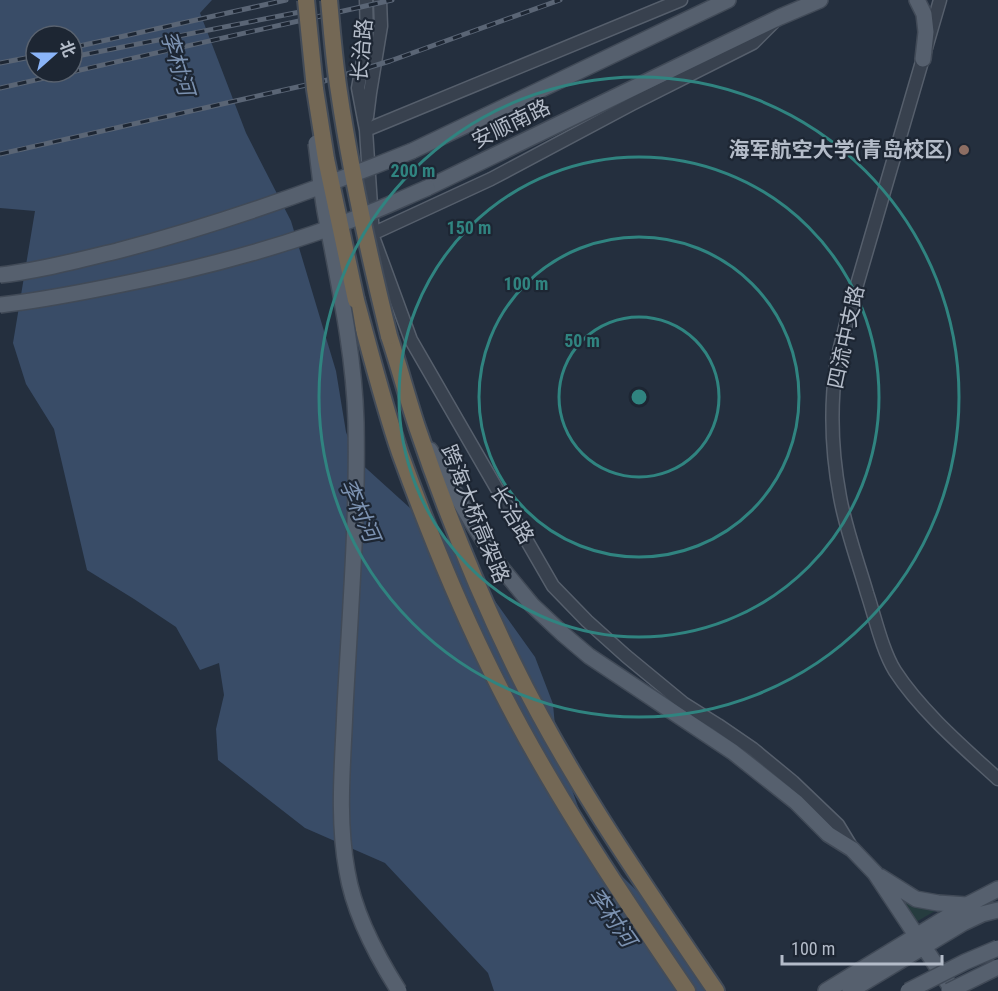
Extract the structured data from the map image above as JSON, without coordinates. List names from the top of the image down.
{
  "streets": {
    "highway": ["跨海大桥高架路"],
    "main road": ["安顺南路"],
    "street": ["长治路", "四流中支路"]
  },
  "water": ["李村河"],
  "places": ["海军航空大学(青岛校区)"],
  "scale_bar": "100 m",
  "north": "right",
  "rings": [
    "200 m",
    "150 m",
    "100 m",
    "50 m"
  ]
}
